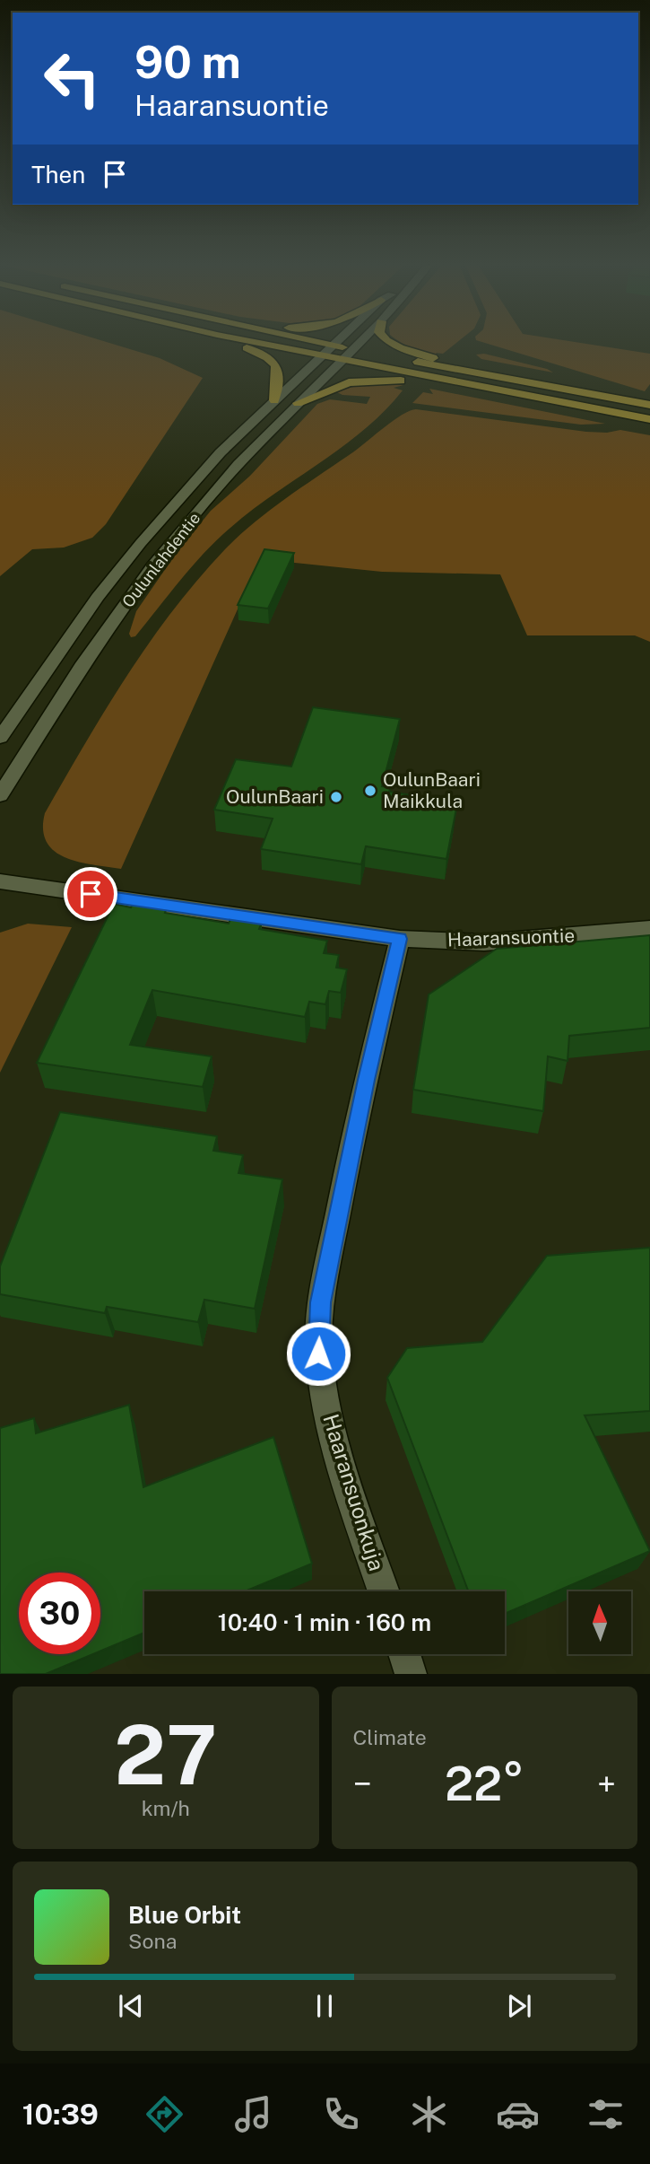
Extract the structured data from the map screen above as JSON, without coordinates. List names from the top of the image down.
{
  "streets": {
    "main road": ["Oulunlahdentie", "Haaransuontie", "Haaransuonkuja"]
  },
  "crossings": [
    ["Haaransuontie", "Haaransuonkuja"]
  ],
  "places": ["OulunBaari Maikkula", "OulunBaari"],
  "north": "top",
  "page": {
    "turn": ["90 m", "Haaransuontie"],
    "then": "Then",
    "limit": "30",
    "trip": "10:40 · 1 min · 160 m",
    "tile": [
      ["27", "km/h"],
      "Climate"
    ],
    "heat": ["−", "22°", "+"],
    "song": ["Blue Orbit", "Sona"],
    "tabs": "10:39"
  }
}
